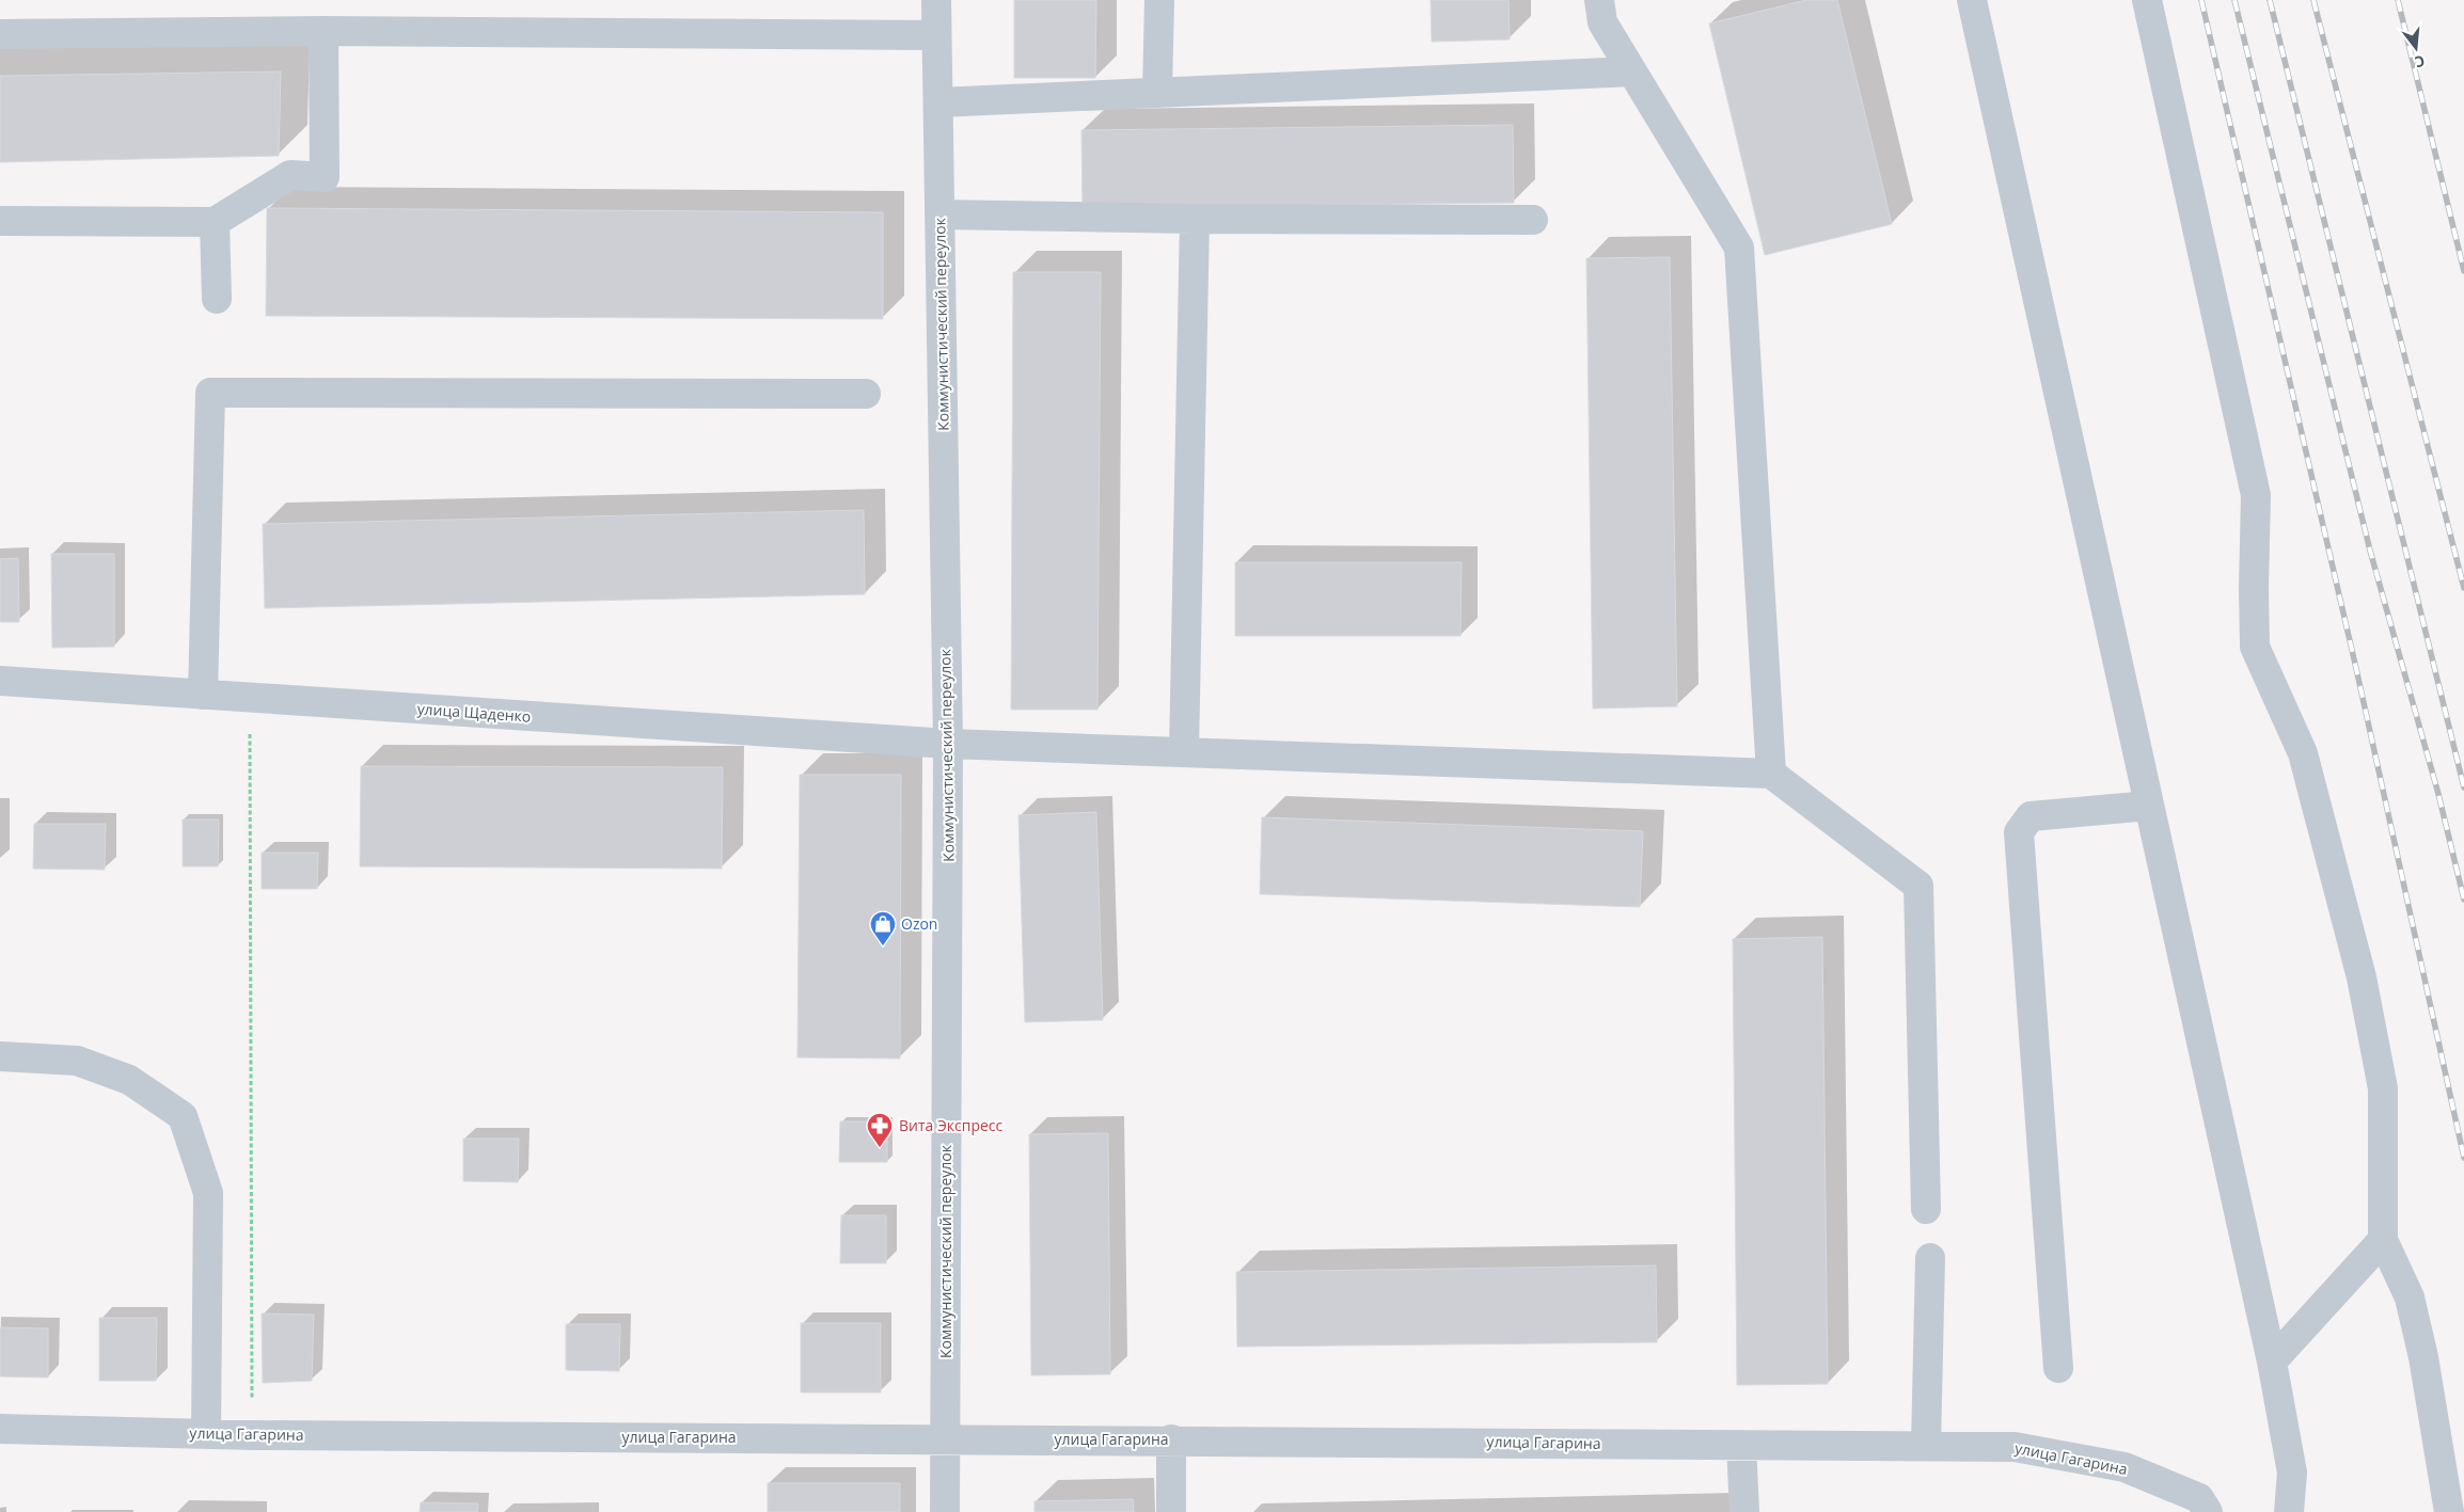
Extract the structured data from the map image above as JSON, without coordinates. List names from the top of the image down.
{
  "streets": {
    "street": ["Коммунистический переулок", "улица Щаденко", "улица Гагарина"]
  },
  "crossings": [
    ["Коммунистический переулок", "улица Щаденко"],
    ["Коммунистический переулок", "улица Гагарина"]
  ],
  "places": {
    "shop": ["Ozon"],
    "pharmacy": ["Вита Экспресс"]
  },
  "north": "bottom"
}
